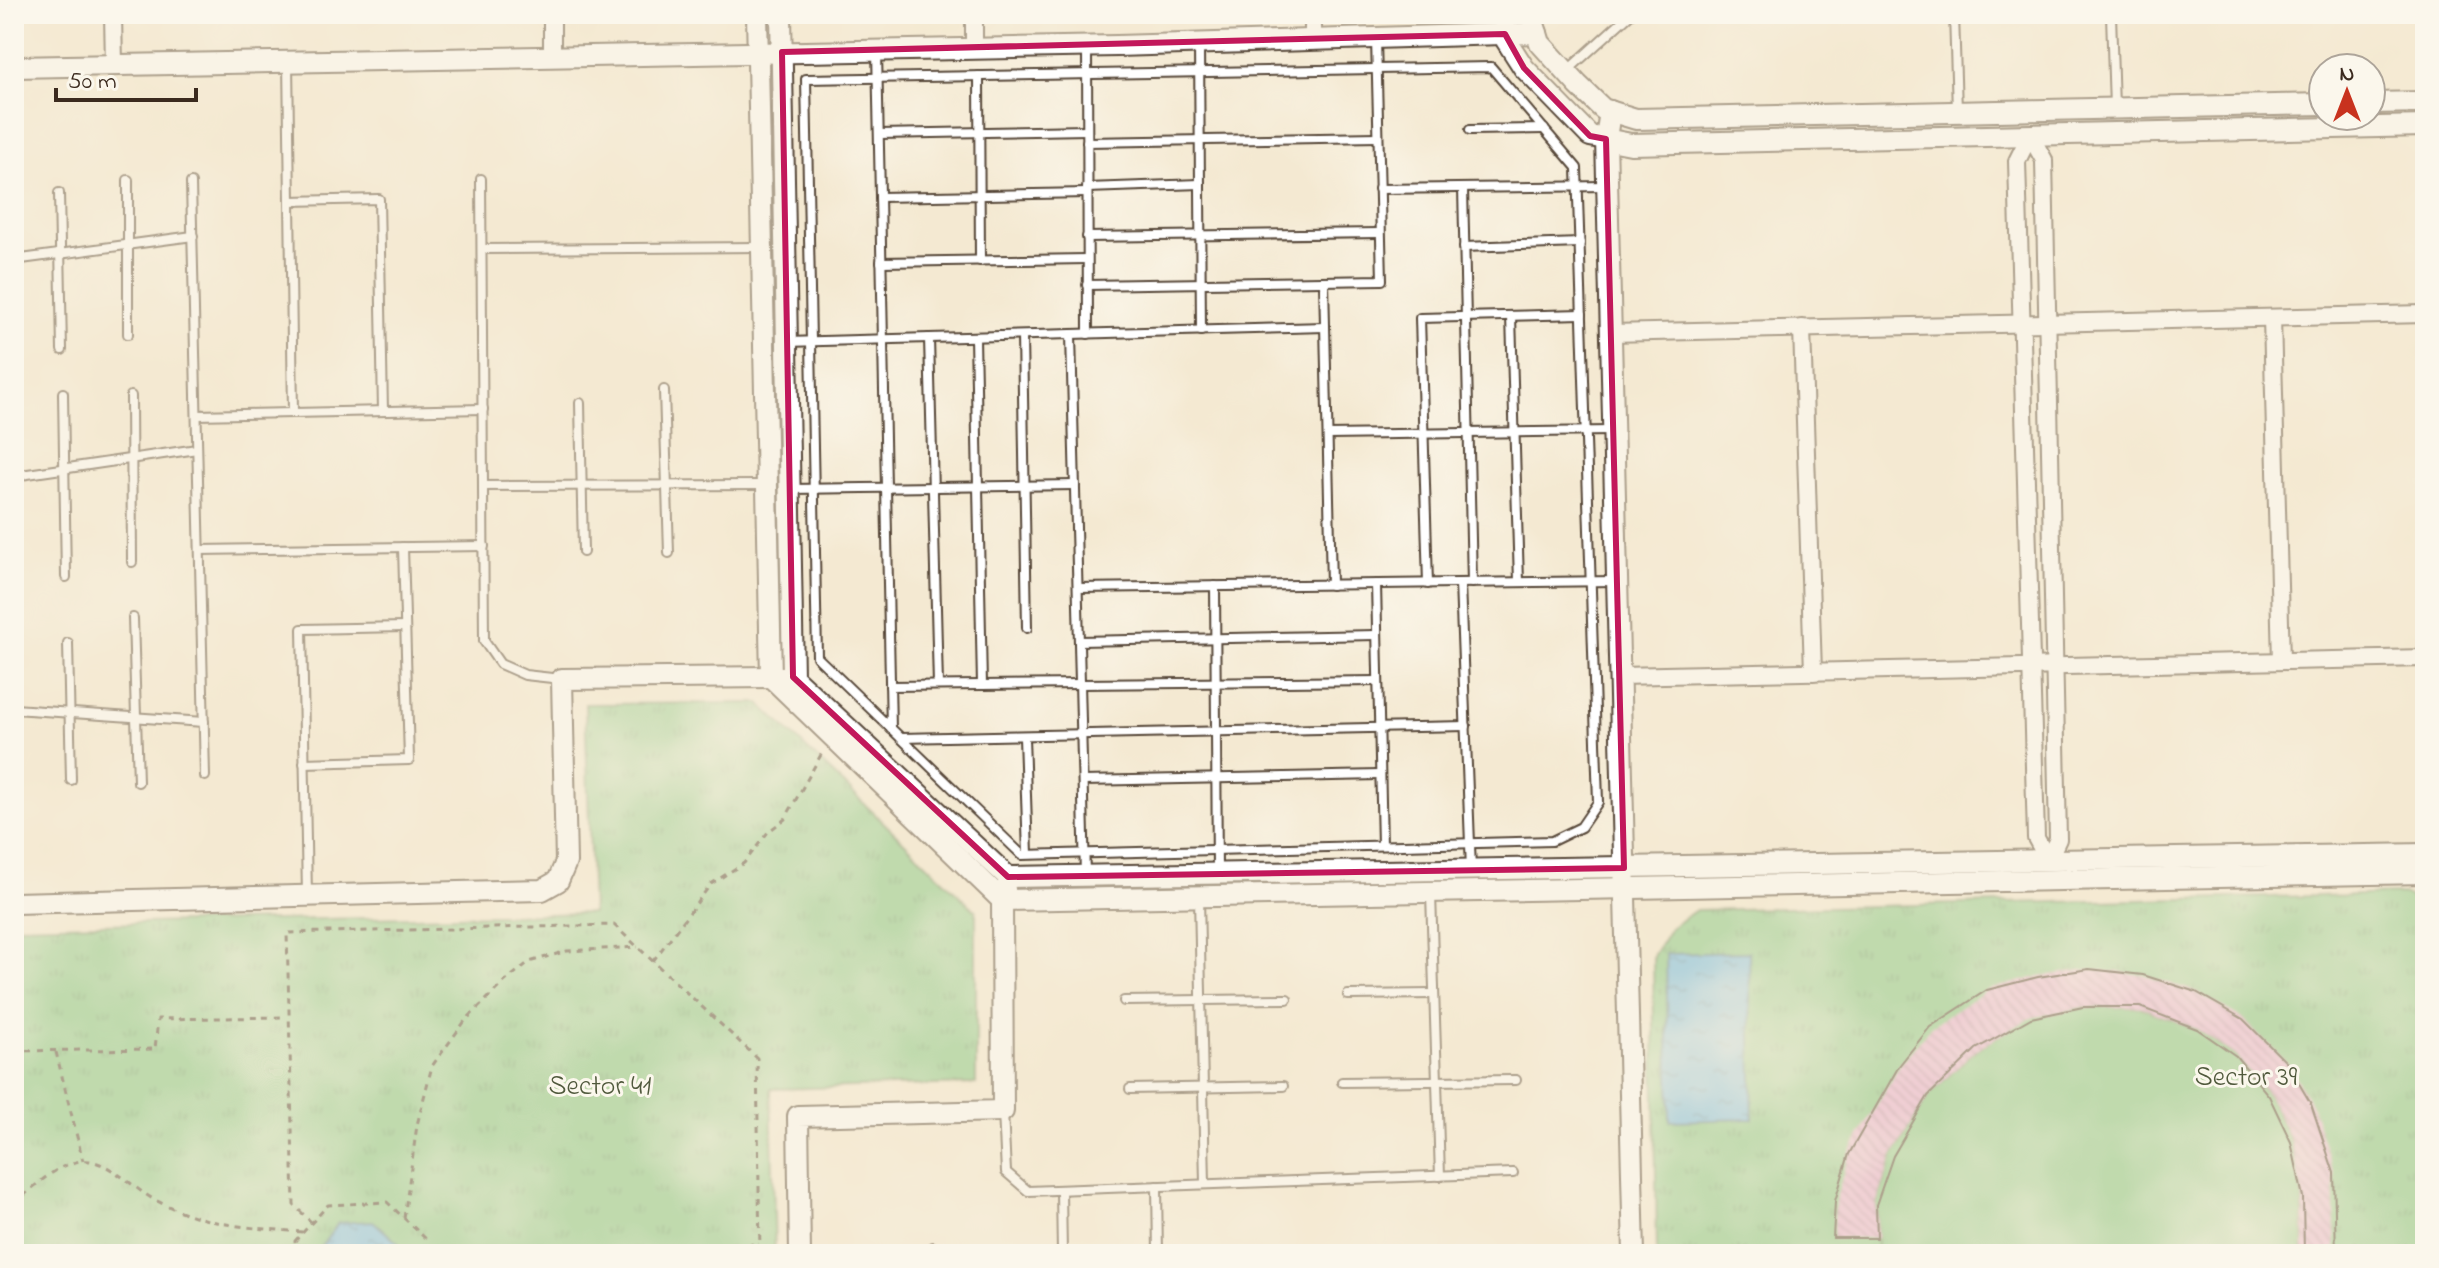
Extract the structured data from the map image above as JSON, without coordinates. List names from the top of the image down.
{
  "parks": ["Sector 39", "Sector 41"],
  "scale_bar": "50 m",
  "north": "top"
}
